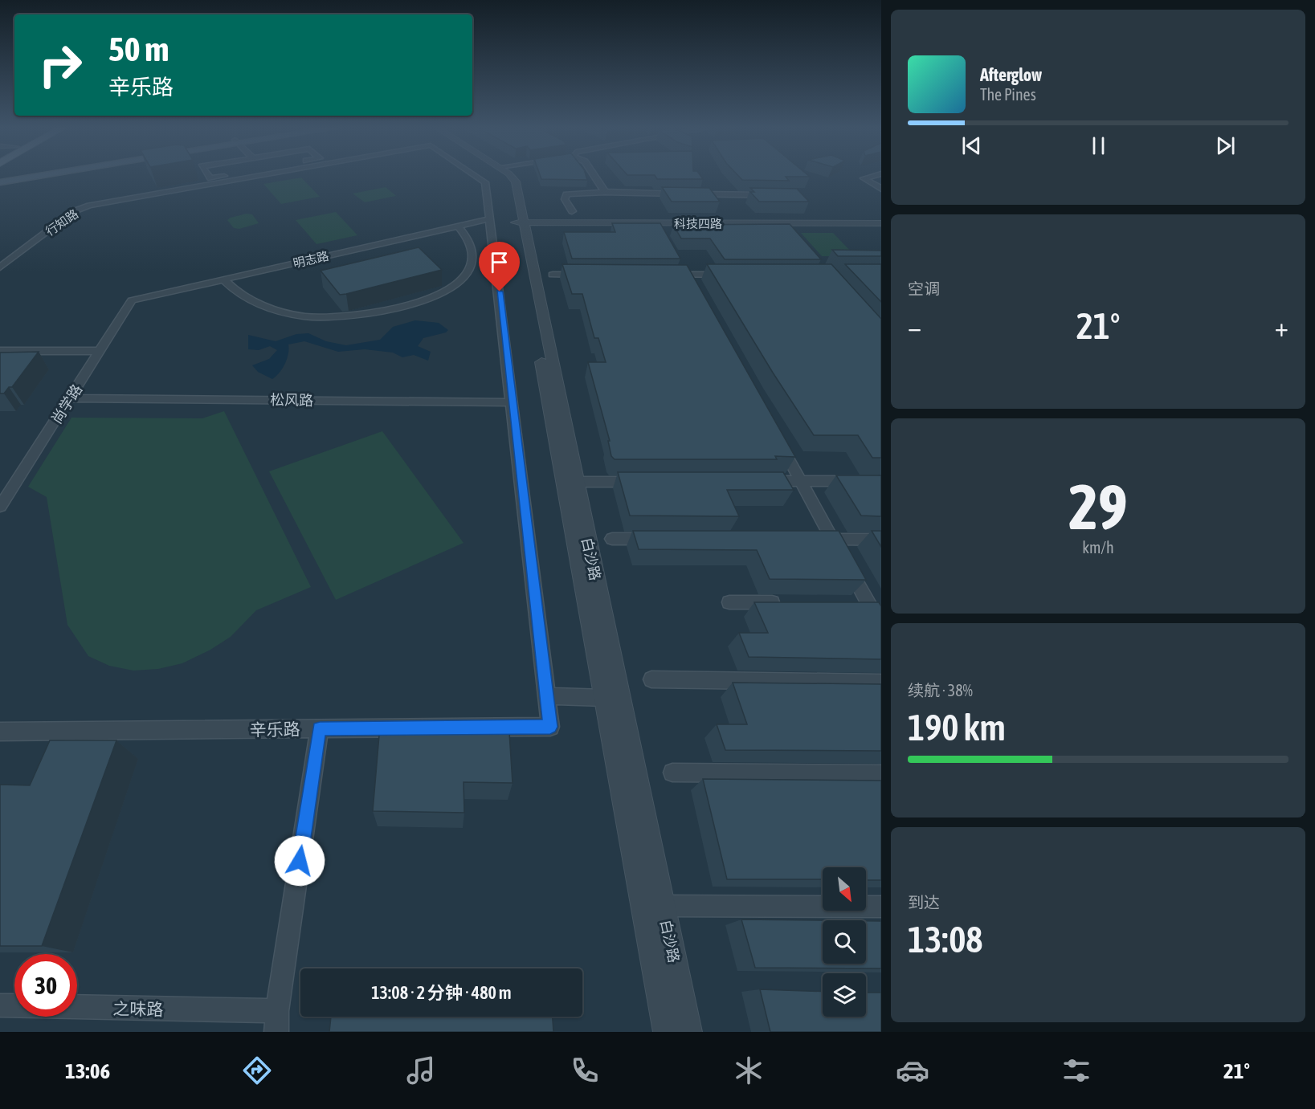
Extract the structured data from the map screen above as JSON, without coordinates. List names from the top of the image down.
{
  "streets": {
    "street": [
      "行知路",
      "科技四路",
      "明志路",
      "松风路",
      "尚学路",
      "白沙路",
      "辛乐路",
      "之味路"
    ]
  },
  "crossings": [
    ["行知路", "明志路"],
    ["行知路", "松风路"],
    ["行知路", "辛乐路"],
    ["明志路", "尚学路"],
    ["松风路", "尚学路"]
  ],
  "north": "bottom right",
  "page": {
    "turn": ["50 m", "辛乐路"],
    "song": ["Afterglow", "The Pines"],
    "tile": [
      "空调",
      ["29", "km/h"],
      ["续航 · 38%", "190 km"],
      ["到达", "13:08"]
    ],
    "heat": ["−", "21°", "+"],
    "limit": "30",
    "trip": "13:08 · 2 分钟 · 480 m",
    "tabs": ["13:06", "21°"]
  }
}
